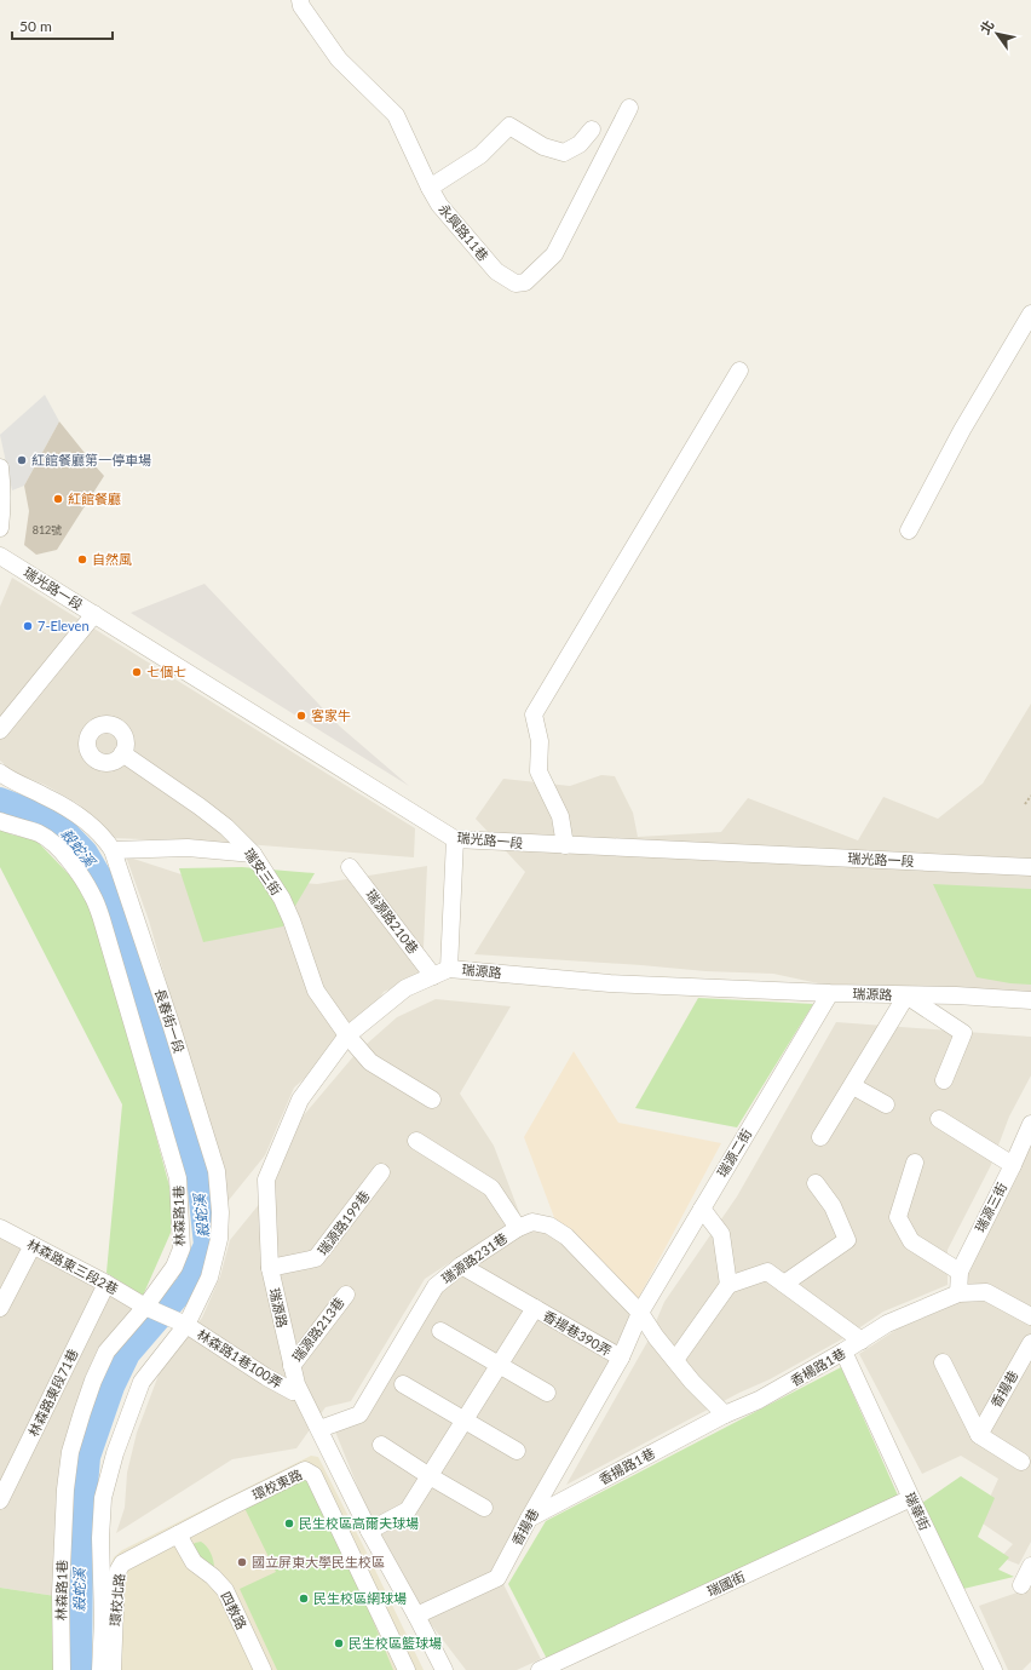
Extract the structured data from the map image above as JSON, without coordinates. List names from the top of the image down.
{
  "streets": {
    "street": [
      "永興路11巷",
      "瑞光路一段",
      "瑞安三街",
      "瑞源路210巷",
      "瑞源路",
      "長春街一段",
      "瑞源二街",
      "瑞源三街",
      "林森路1巷",
      "瑞源路199巷",
      "瑞源路231巷",
      "林森路東三段2巷",
      "瑞源路213巷",
      "香揚巷390弄",
      "林森路1巷100弄",
      "香楊路1巷",
      "香揚巷",
      "林森路東段71巷",
      "香揚路1巷",
      "環校東路",
      "瑞華街",
      "瑞國街",
      "環校北路",
      "四教路"
    ]
  },
  "crossings": [
    ["瑞安三街", "瑞源路"],
    ["瑞源路210巷", "瑞源路"],
    ["瑞源路", "瑞源二街"],
    ["瑞源路", "瑞源路199巷"],
    ["瑞源路", "瑞源路231巷"],
    ["瑞源路", "瑞源路213巷"],
    ["長春街一段", "林森路東三段2巷"],
    ["長春街一段", "林森路1巷100弄"],
    ["瑞源二街", "瑞源路231巷"],
    ["瑞源二街", "香揚巷"],
    ["瑞源三街", "香楊路1巷"],
    ["林森路1巷", "林森路東三段2巷"],
    ["瑞源路231巷", "香揚巷390弄"],
    ["瑞源路231巷", "香揚巷"],
    ["林森路東三段2巷", "林森路1巷100弄"],
    ["林森路東三段2巷", "林森路東段71巷"],
    ["香揚巷390弄", "香揚巷"],
    ["香楊路1巷", "香揚路1巷"],
    ["香楊路1巷", "瑞華街"],
    ["香揚巷", "香揚路1巷"],
    ["環校東路", "環校北路"],
    ["環校東路", "四教路"],
    ["瑞華街", "瑞國街"],
    ["環校北路", "四教路"]
  ],
  "water": ["殺蛇溪"],
  "places": [
    "紅館餐廳第一停車場",
    "紅館餐廳",
    "自然風",
    "7-Eleven",
    "七個七",
    "客家牛",
    "民生校區高爾夫球場",
    "國立屏東大學民生校區",
    "民生校區網球場",
    "民生校區籃球場"
  ],
  "house_numbers": ["812號"],
  "scale_bar": "50 m",
  "north": "top left"
}
